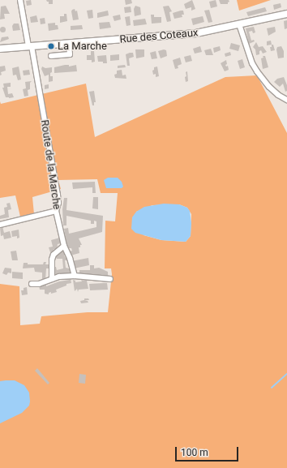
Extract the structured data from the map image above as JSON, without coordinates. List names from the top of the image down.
{
  "streets": {
    "street": ["Rue des Coteaux", "Route de la Marche"]
  },
  "crossings": [
    ["Rue des Coteaux", "Route de la Marche"]
  ],
  "places": ["La Marche"],
  "scale_bar": "100 m"
}
